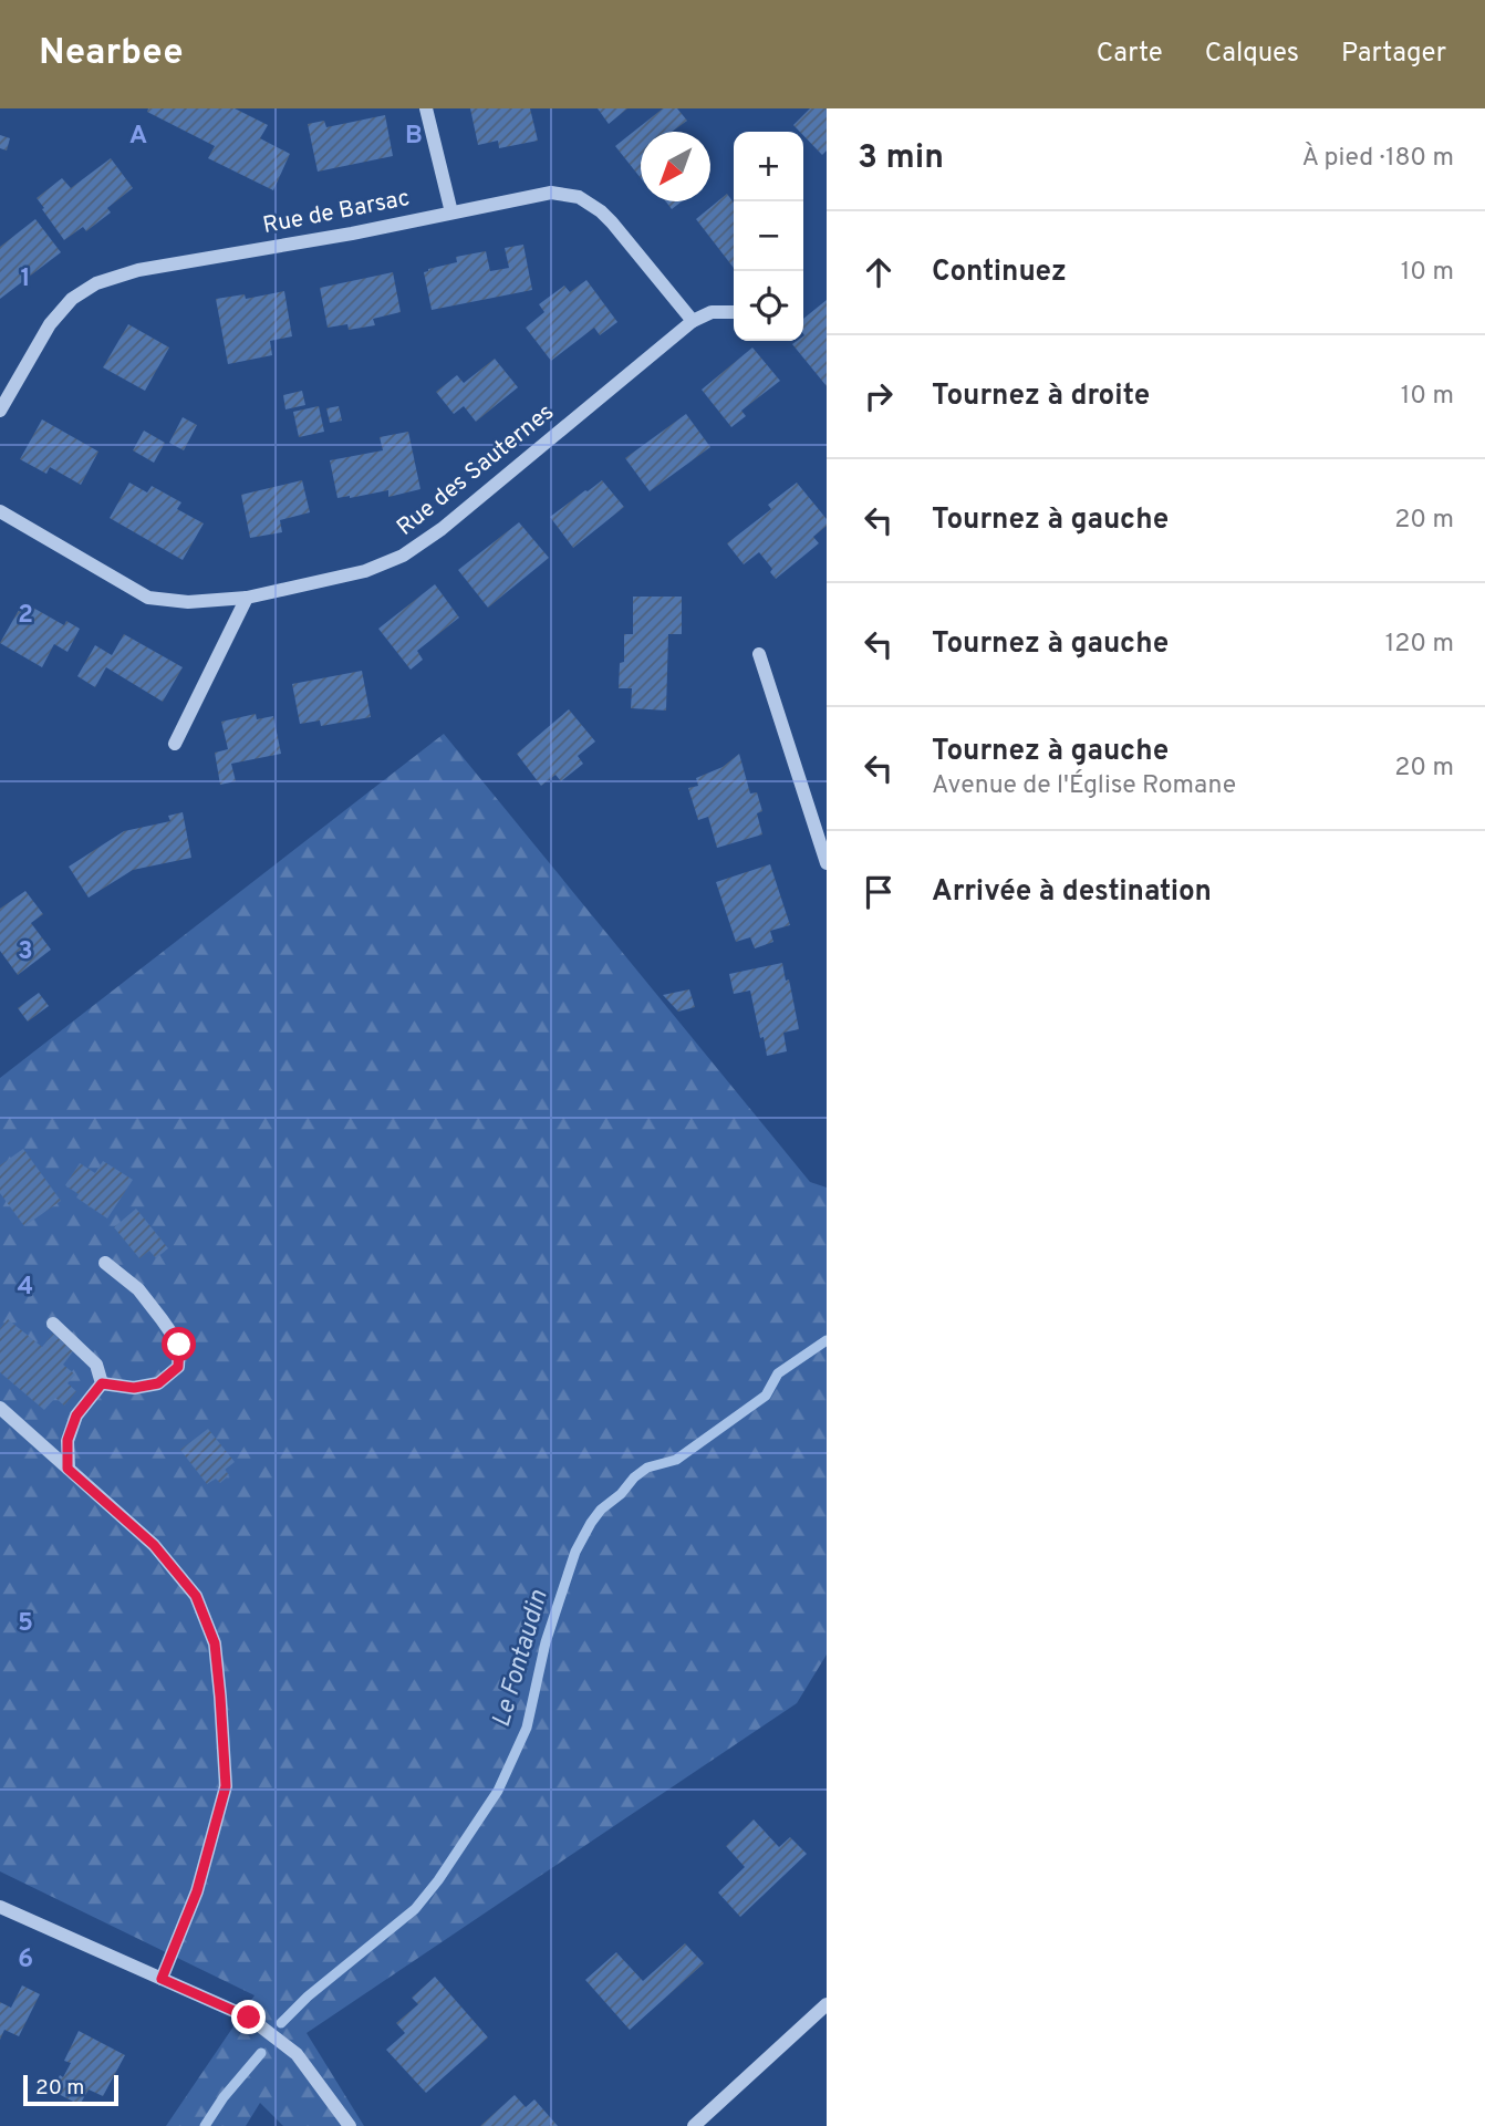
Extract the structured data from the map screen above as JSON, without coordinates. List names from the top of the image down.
{
  "streets": {
    "street": ["Rue de Barsac", "Rue des Sauternes"]
  },
  "crossings": [
    ["Rue de Barsac", "Rue des Sauternes"]
  ],
  "water": ["Le Fontaudin"],
  "scale_bar": "20 m",
  "north": "bottom left",
  "page": {
    "header": "Nearbee",
    "nav": ["Carte", "Calques", "Partager"],
    "heading": ["3 min", "À pied · 180 m"],
    "map_buttons": ["+", "−"],
    "list": [
      ["Continuez", "10 m"],
      ["Tournez à droite", "10 m"],
      ["Tournez à gauche", "20 m"],
      ["Tournez à gauche", "120 m"],
      ["Tournez à gauche", "Avenue de l'Église Romane", "20 m"],
      "Arrivée à destination"
    ],
    "scale": "20 m"
  },
  "grid": {
    "columns": ["A", "B"],
    "rows": [
      "1",
      "2",
      "3",
      "4",
      "5",
      "6"
    ]
  }
}
